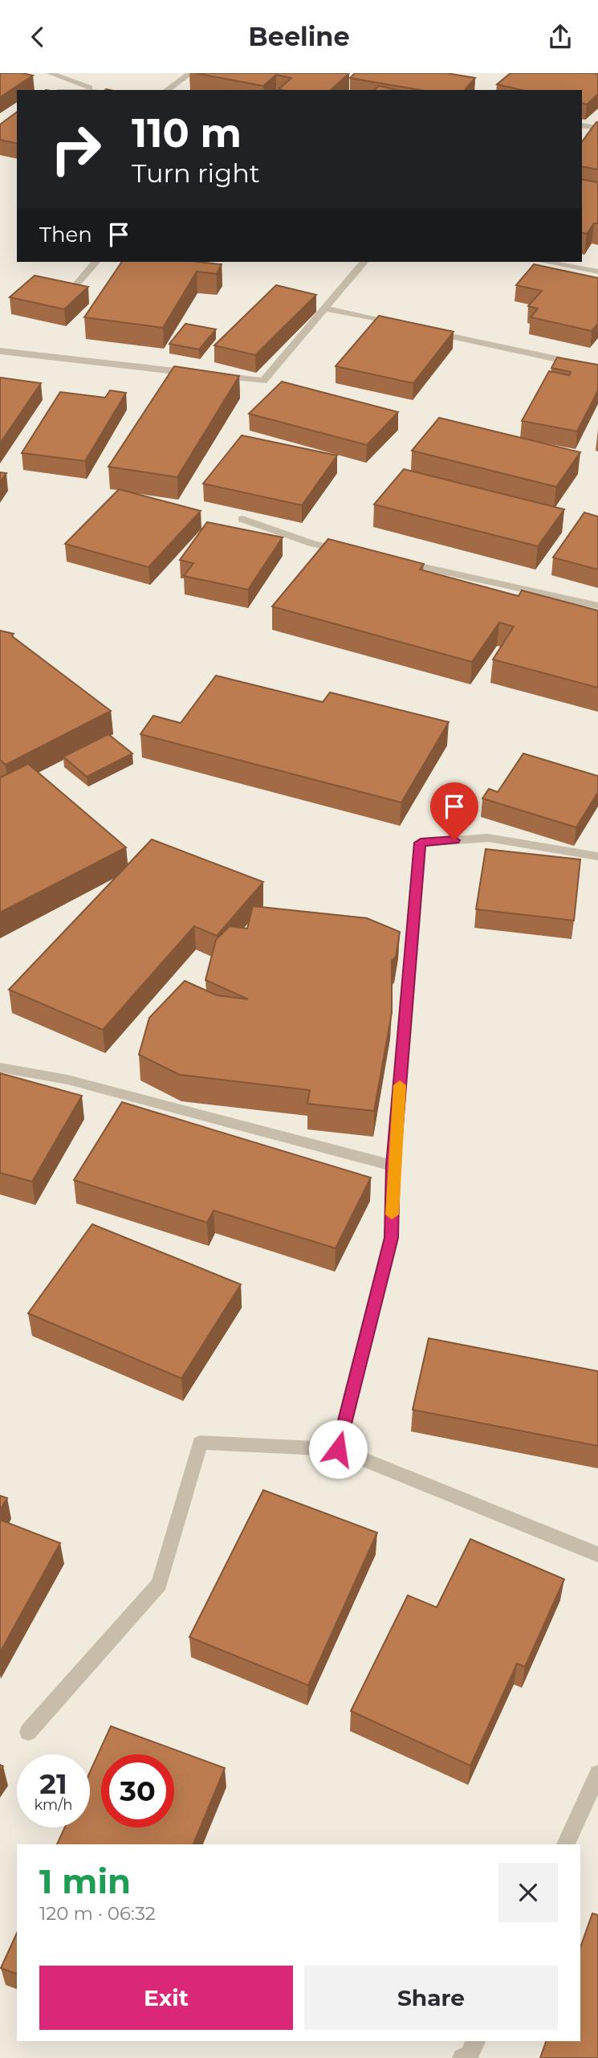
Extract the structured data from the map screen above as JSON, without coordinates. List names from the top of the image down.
{
  "page": {
    "header": "Beeline",
    "turn": ["110 m", "Turn right"],
    "then": "Then",
    "speed": "21 km/h",
    "limit": "30",
    "heading": ["1 min", "120 m · 06:32"],
    "buttons": ["Exit", "Share"]
  }
}
